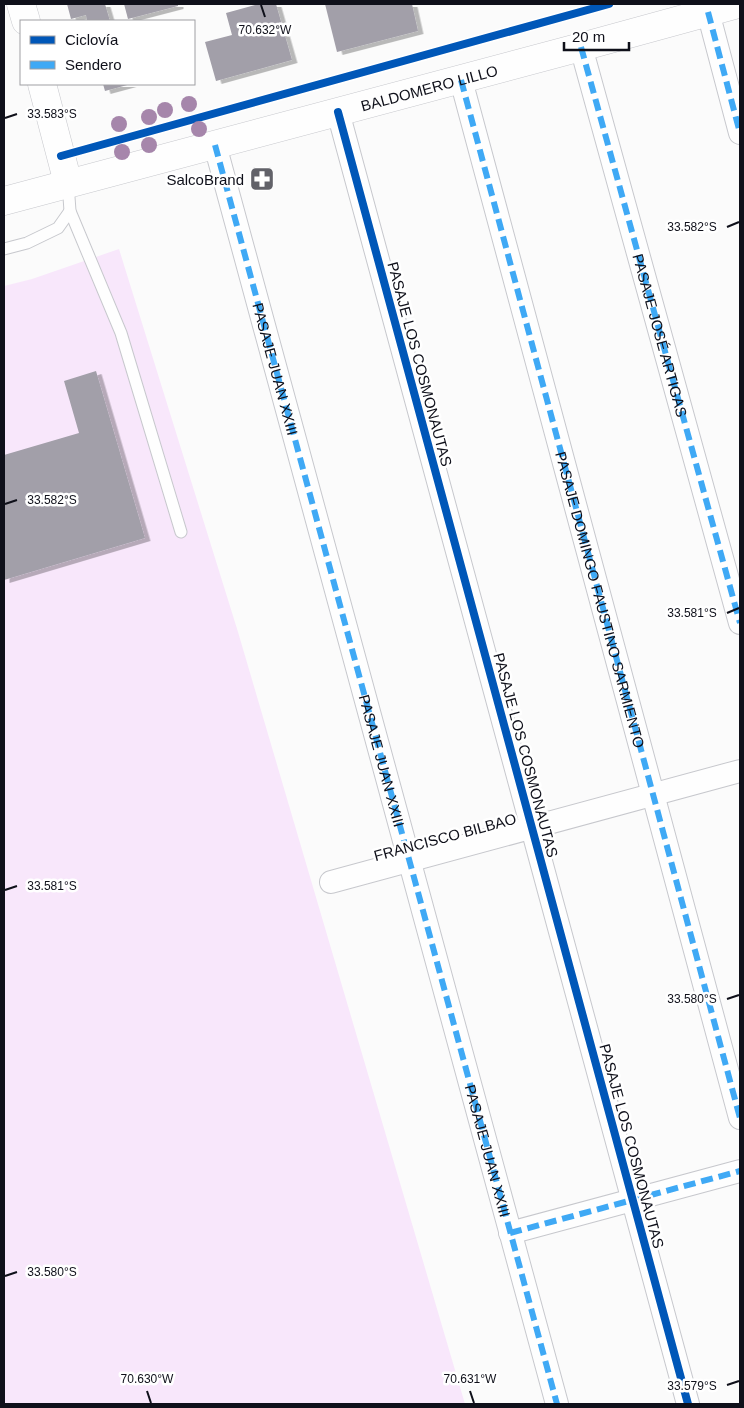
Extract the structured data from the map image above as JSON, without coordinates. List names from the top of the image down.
{
  "streets": {
    "street": [
      "BALDOMERO LILLO",
      "PASAJE JOSÉ ARTIGAS",
      "PASAJE LOS COSMONAUTAS",
      "PASAJE JUAN XXIII",
      "PASAJE DOMINGO FAUSTINO SARMIENTO",
      "FRANCISCO BILBAO"
    ]
  },
  "crossings": [
    ["BALDOMERO LILLO", "PASAJE JOSÉ ARTIGAS"],
    ["BALDOMERO LILLO", "PASAJE LOS COSMONAUTAS"],
    ["BALDOMERO LILLO", "PASAJE JUAN XXIII"],
    ["BALDOMERO LILLO", "PASAJE DOMINGO FAUSTINO SARMIENTO"],
    ["PASAJE LOS COSMONAUTAS", "FRANCISCO BILBAO"],
    ["PASAJE JUAN XXIII", "FRANCISCO BILBAO"],
    ["PASAJE DOMINGO FAUSTINO SARMIENTO", "FRANCISCO BILBAO"]
  ],
  "places": {
    "pharmacy": ["SalcoBrand"]
  },
  "legend": ["Ciclovía", "Sendero"],
  "scale_bar": "20 m",
  "coordinates": [
    "70.632°W",
    "33.583°S",
    "33.582°S",
    "33.581°S",
    "33.580°S",
    "70.630°W",
    "70.631°W",
    "33.579°S"
  ]
}
